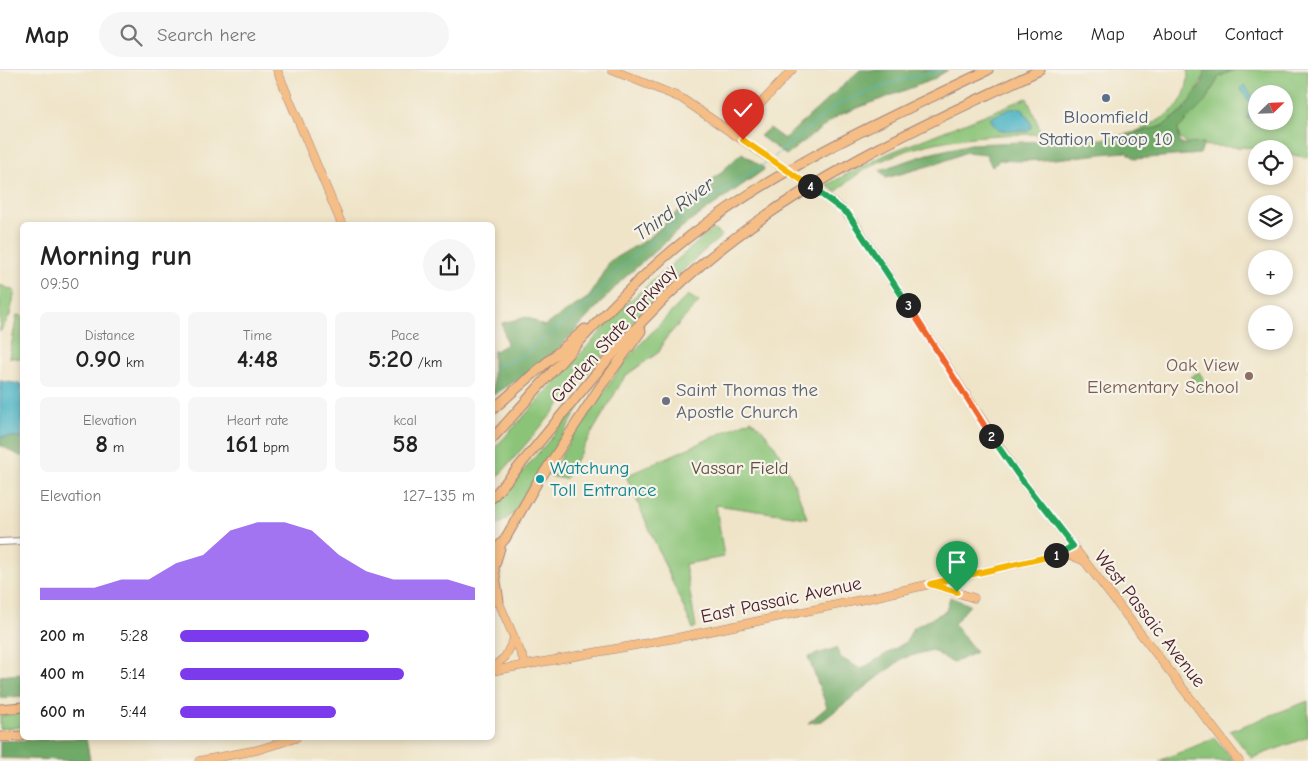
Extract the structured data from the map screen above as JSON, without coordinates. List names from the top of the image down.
{
  "streets": {
    "highway": ["Garden State Parkway"],
    "main road": ["East Passaic Avenue", "West Passaic Avenue"]
  },
  "crossings": [
    ["East Passaic Avenue", "West Passaic Avenue"]
  ],
  "water": ["Third River"],
  "parks": ["Vassar Field"],
  "places": [
    "Bloomfield Station Troop 10",
    "Oak View Elementary School",
    "Saint Thomas the Apostle Church",
    "Watchung Toll Entrance"
  ],
  "north": "top right",
  "page": {
    "header": "Map",
    "search": "Search here",
    "nav": [
      "Home",
      "Map",
      "About",
      "Contact"
    ],
    "map_buttons": ["+", "−"],
    "pins": [
      "4",
      "3",
      "2",
      "1"
    ],
    "heading": ["Morning run", "09:50"],
    "stats": [
      ["Distance", "0.90 km"],
      ["Time", "4:48"],
      ["Pace", "5:20 /km"],
      ["Elevation", "8 m"],
      ["Heart rate", "161 bpm"],
      ["kcal", "58"]
    ],
    "chart": ["Elevation", "127–135 m"],
    "list": [
      {
        "name": "200 m",
        "note": "5:28"
      },
      {
        "name": "400 m",
        "note": "5:14"
      },
      {
        "name": "600 m",
        "note": "5:44"
      }
    ]
  }
}
